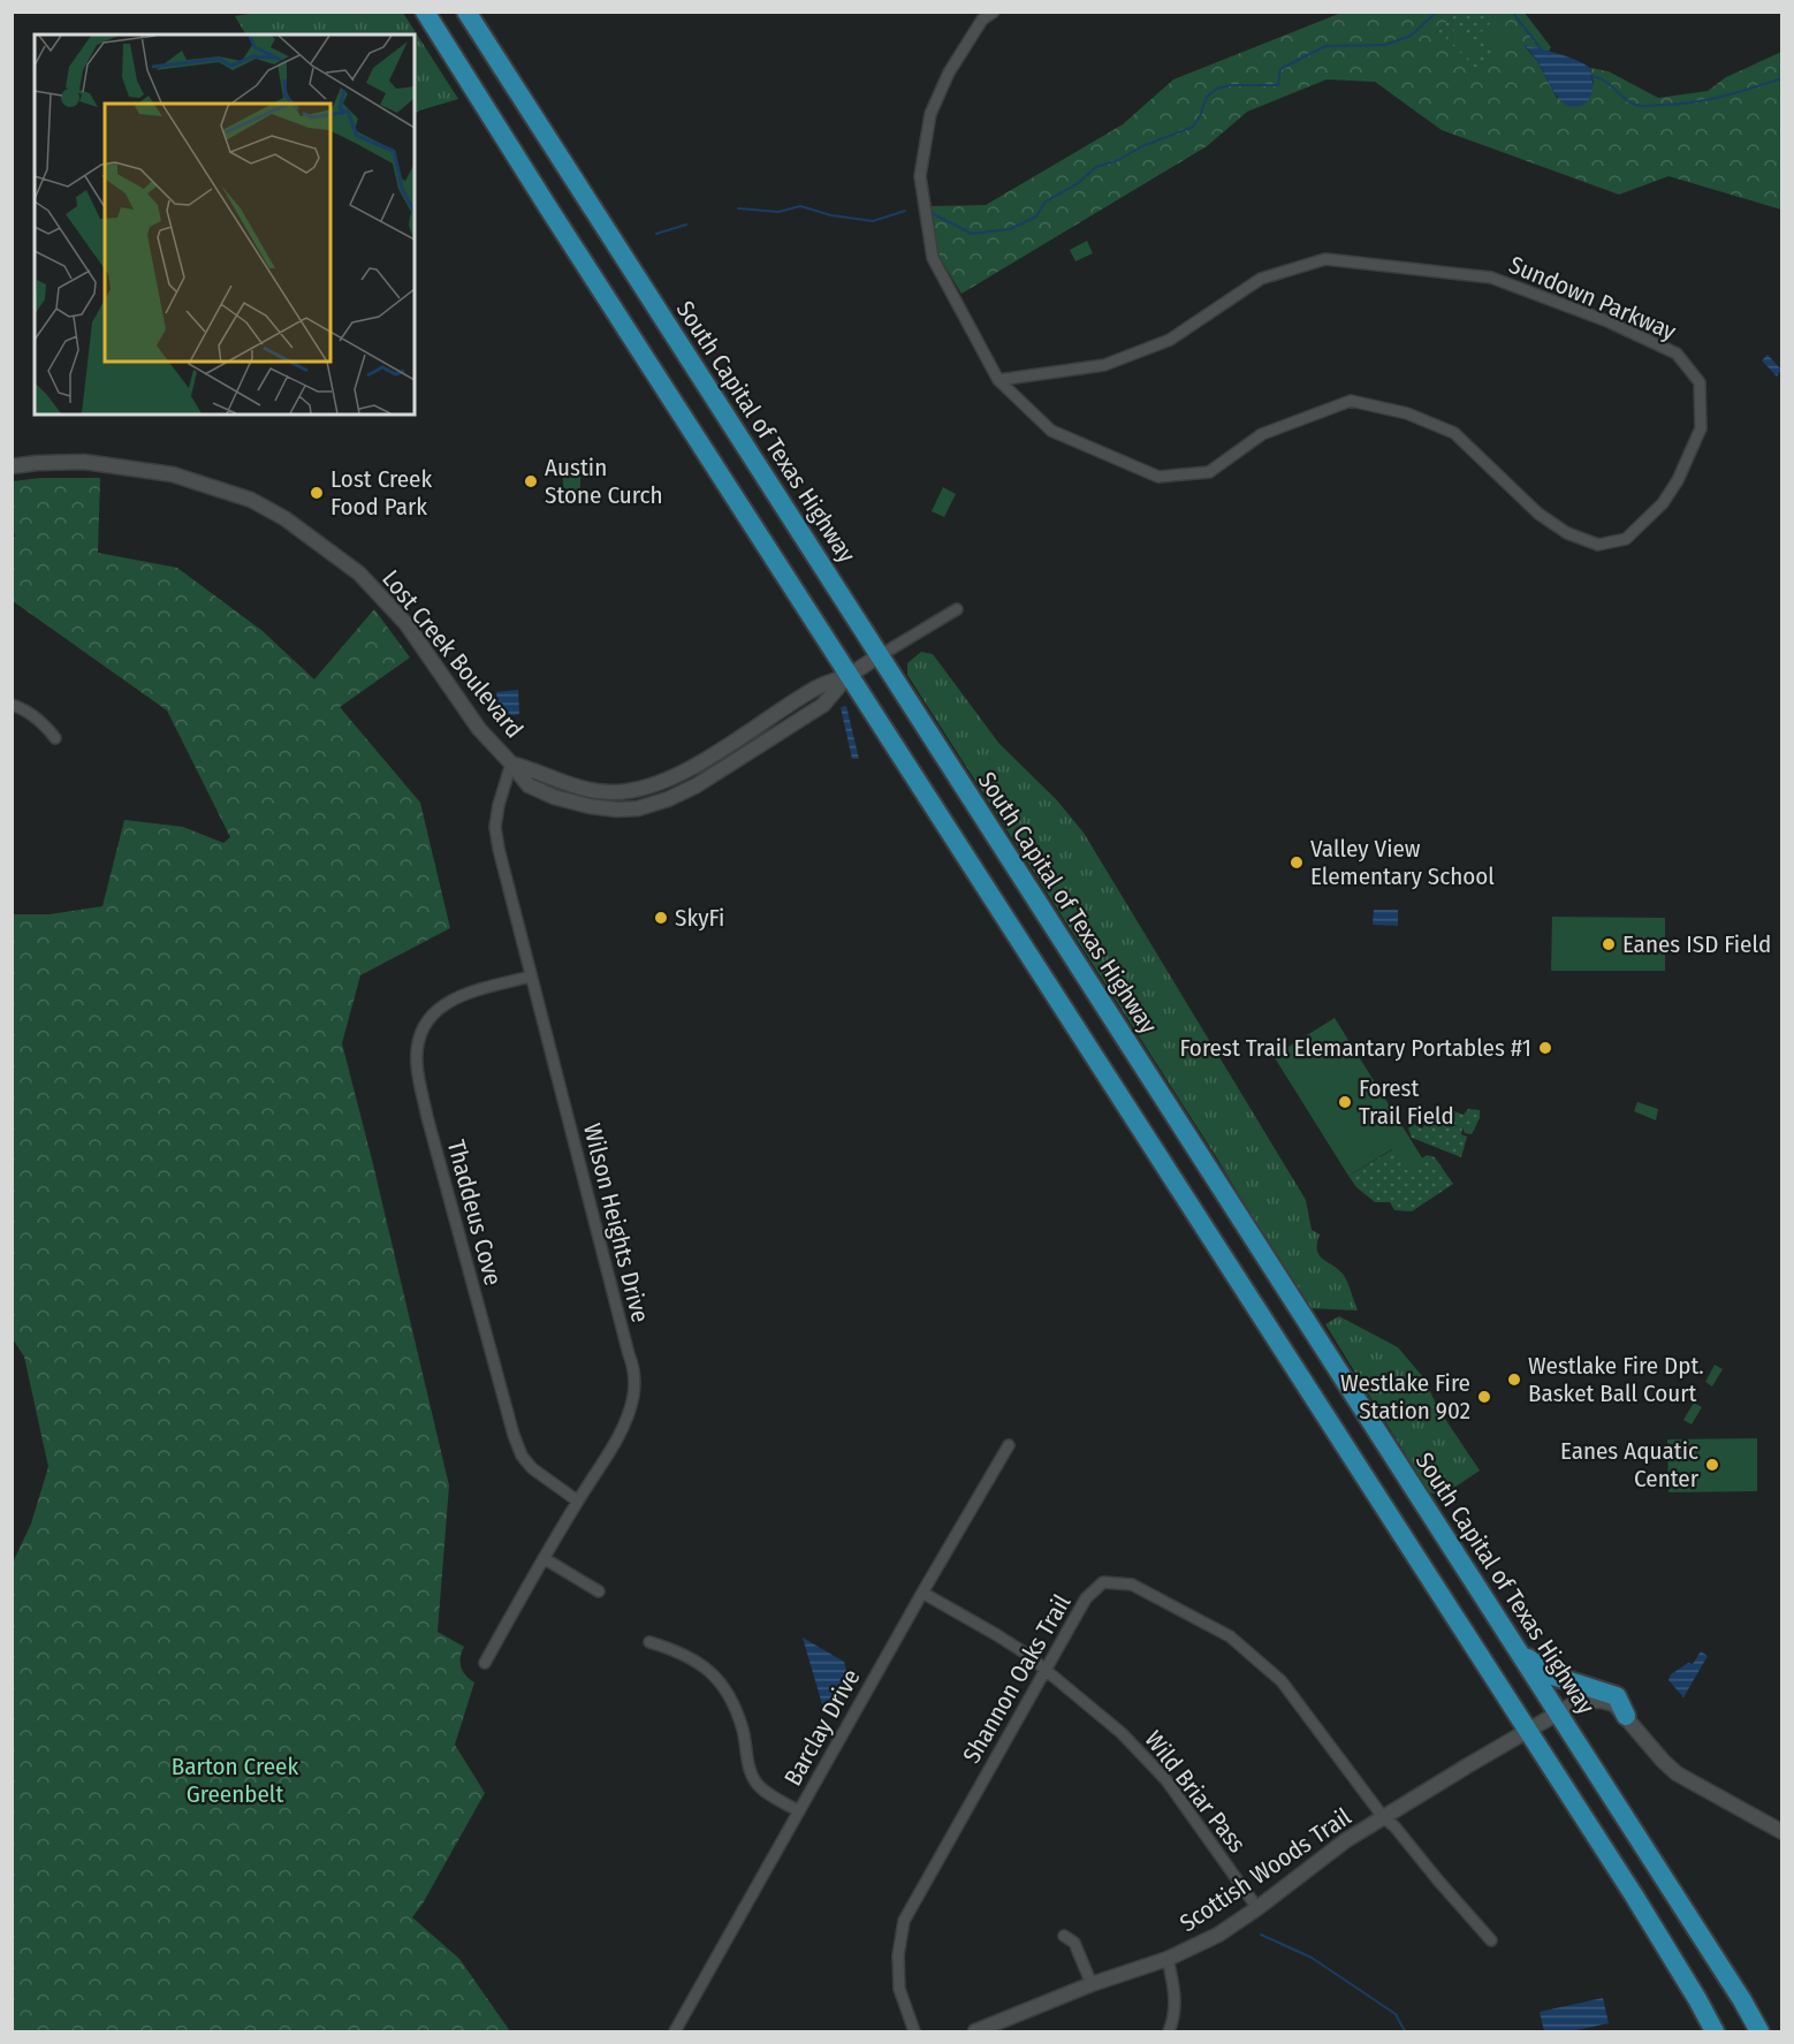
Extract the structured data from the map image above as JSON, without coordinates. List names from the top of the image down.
{
  "streets": {
    "highway": ["South Capital of Texas Highway"],
    "street": [
      "Sundown Parkway",
      "Lost Creek Boulevard",
      "Thaddeus Cove",
      "Wilson Heights Drive",
      "Shannon Oaks Trail",
      "Barclay Drive",
      "Wild Briar Pass",
      "Scottish Woods Trail"
    ]
  },
  "crossings": [
    ["South Capital of Texas Highway", "Lost Creek Boulevard"],
    ["South Capital of Texas Highway", "Scottish Woods Trail"],
    ["Lost Creek Boulevard", "Wilson Heights Drive"],
    ["Thaddeus Cove", "Wilson Heights Drive"],
    ["Shannon Oaks Trail", "Wild Briar Pass"],
    ["Shannon Oaks Trail", "Scottish Woods Trail"],
    ["Barclay Drive", "Wild Briar Pass"],
    ["Wild Briar Pass", "Scottish Woods Trail"]
  ],
  "parks": ["Barton Creek Greenbelt"],
  "places": [
    "Austin Stone Curch",
    "Lost Creek Food Park",
    "Valley View Elementary School",
    "SkyFi",
    "Eanes ISD Field",
    "Forest Trail Elemantary Portables #1",
    "Forest Trail Field",
    "Westlake Fire Dpt. Basket Ball Court",
    "Westlake Fire Station 902",
    "Eanes Aquatic Center"
  ]
}
